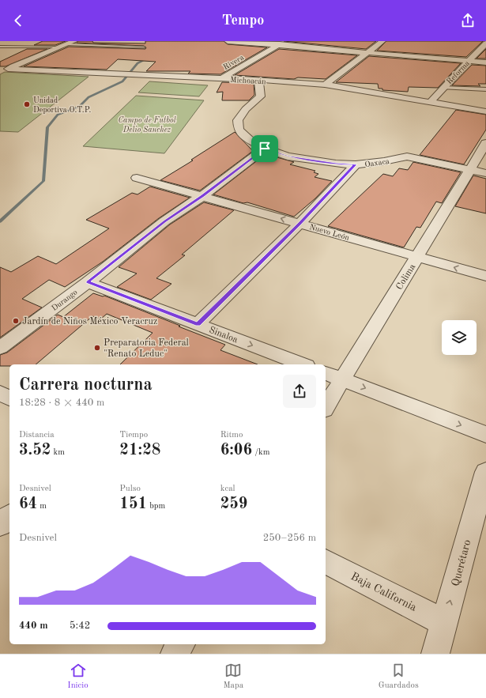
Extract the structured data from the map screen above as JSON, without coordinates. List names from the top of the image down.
{
  "streets": {
    "street": [
      "Rivera",
      "Reforma",
      "Michoacán",
      "Oaxaca",
      "Nuevo León",
      "Colima",
      "Durango",
      "Sinaloa",
      "Querétaro",
      "Baja California"
    ]
  },
  "crossings": [
    ["Rivera", "Michoacán"],
    ["Reforma", "Michoacán"],
    ["Michoacán", "Oaxaca"],
    ["Oaxaca", "Colima"],
    ["Oaxaca", "Durango"],
    ["Nuevo León", "Colima"],
    ["Nuevo León", "Durango"],
    ["Durango", "Sinaloa"],
    ["Querétaro", "Baja California"]
  ],
  "one_way": ["Sinaloa", "Querétaro"],
  "parks": ["Campo de Futbol Delio Sanchez"],
  "places": ["Unidad Deportiva O.T.P.", "Jardín de Niños México Veracruz", "Preparatoria Federal \"Renato Leduc\""],
  "page": {
    "header": "Tempo",
    "heading": ["Carrera nocturna", "18:28 · 8 × 440 m"],
    "stats": [
      ["Distancia", "3.52 km"],
      ["Tiempo", "21:28"],
      ["Ritmo", "6:06 /km"],
      ["Desnivel", "64 m"],
      ["Pulso", "151 bpm"],
      ["kcal", "259"]
    ],
    "chart": ["Desnivel", "250–256 m"],
    "list": [
      {
        "name": "440 m",
        "note": "5:42"
      }
    ],
    "tabs": ["Inicio", "Mapa", "Guardados"]
  }
}
